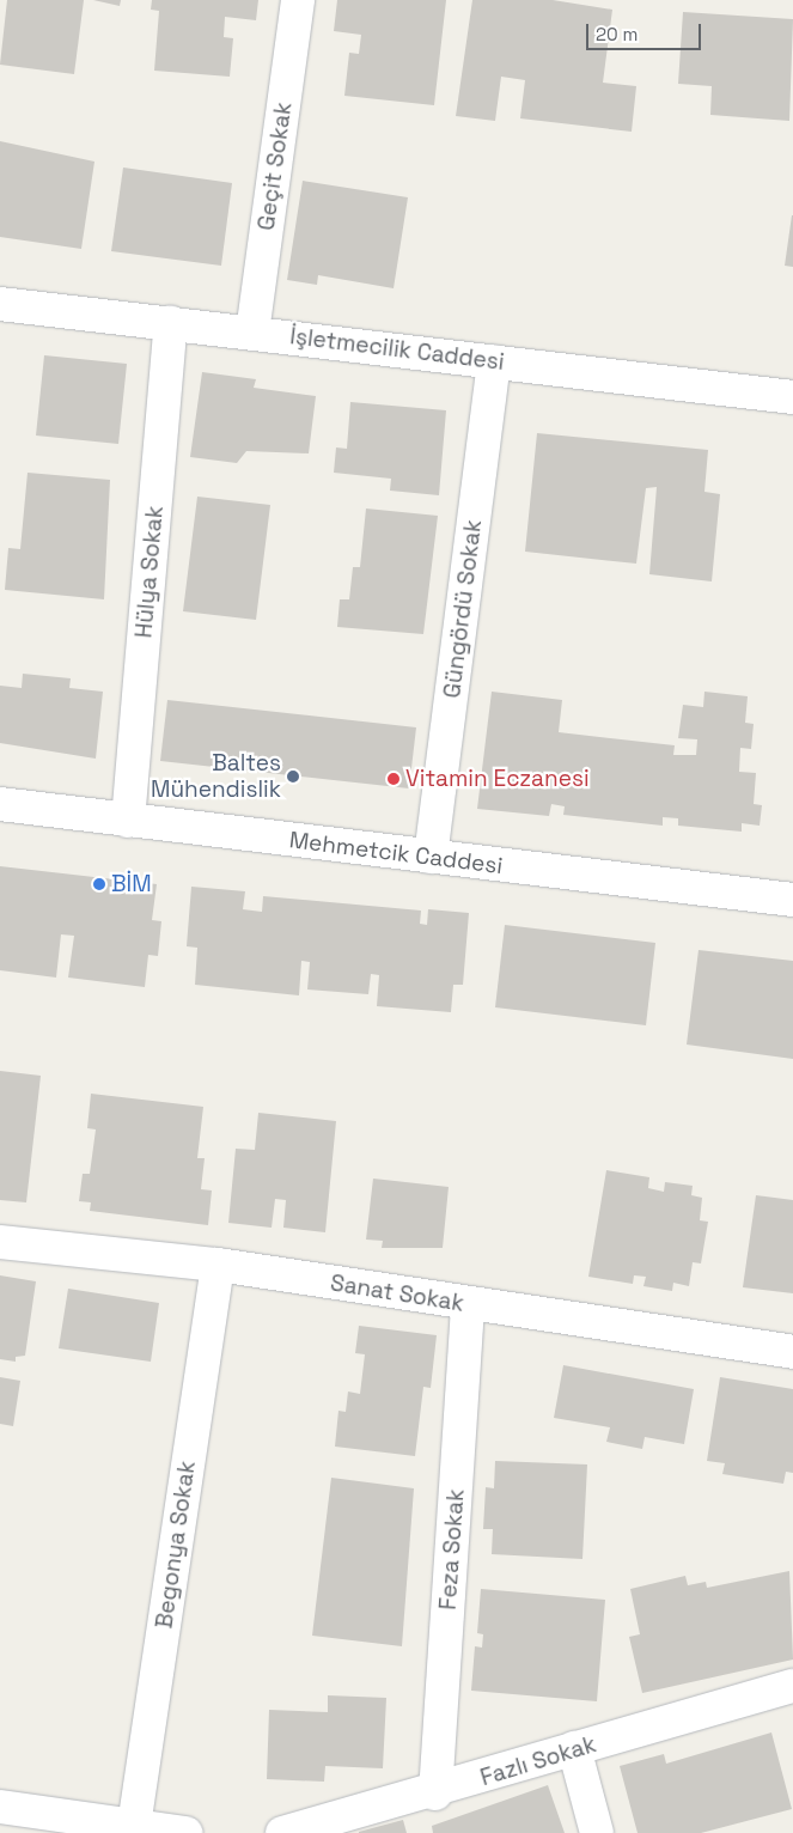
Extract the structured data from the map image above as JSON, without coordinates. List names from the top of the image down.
{
  "streets": {
    "street": [
      "Geçit Sokak",
      "İşletmecilik Caddesi",
      "Hülya Sokak",
      "Güngördü Sokak",
      "Mehmetcik Caddesi",
      "Sanat Sokak",
      "Begonya Sokak",
      "Feza Sokak",
      "Fazlı Sokak"
    ]
  },
  "crossings": [
    ["Geçit Sokak", "İşletmecilik Caddesi"],
    ["İşletmecilik Caddesi", "Hülya Sokak"],
    ["İşletmecilik Caddesi", "Güngördü Sokak"],
    ["Hülya Sokak", "Mehmetcik Caddesi"],
    ["Güngördü Sokak", "Mehmetcik Caddesi"],
    ["Sanat Sokak", "Begonya Sokak"],
    ["Sanat Sokak", "Feza Sokak"],
    ["Feza Sokak", "Fazlı Sokak"]
  ],
  "places": ["Baltes Mühendislik", "Vitamin Eczanesi", "BİM"],
  "scale_bar": "20 m"
}
